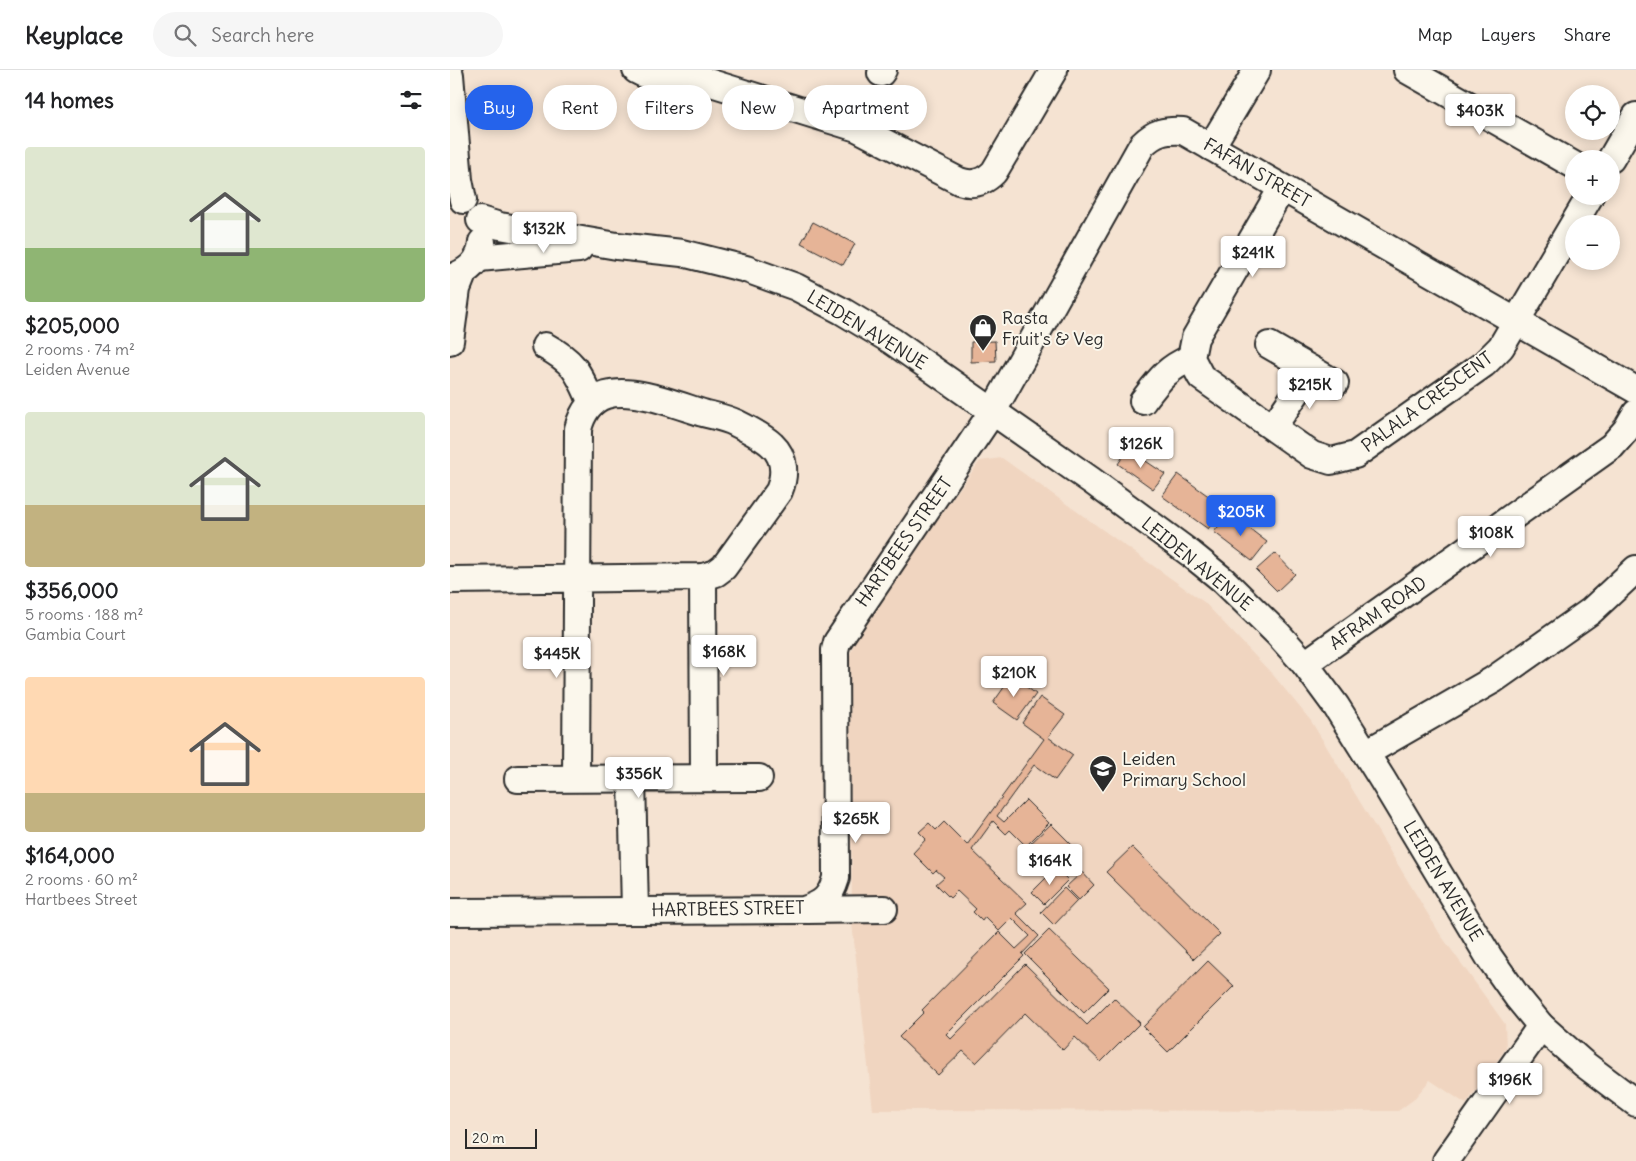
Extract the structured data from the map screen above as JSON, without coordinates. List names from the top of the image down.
{
  "streets": {
    "street": [
      "FAFAN STREET",
      "LEIDEN AVENUE",
      "PALALA CRESCENT",
      "HARTBEES STREET",
      "AFRAM ROAD"
    ]
  },
  "crossings": [
    ["FAFAN STREET", "LEIDEN AVENUE"],
    ["FAFAN STREET", "PALALA CRESCENT"],
    ["FAFAN STREET", "HARTBEES STREET"],
    ["LEIDEN AVENUE", "HARTBEES STREET"],
    ["LEIDEN AVENUE", "AFRAM ROAD"]
  ],
  "places": {
    "shop": ["Rasta Fruit's & Veg"],
    "school or university": ["Leiden Primary School"]
  },
  "scale_bar": "20 m",
  "page": {
    "header": "Keyplace",
    "search": "Search here",
    "nav": ["Map", "Layers", "Share"],
    "heading": "14 homes",
    "map_buttons": ["+", "−"],
    "chip": [
      "Buy",
      "Rent",
      "Filters",
      "New",
      "Apartment"
    ],
    "price": [
      "$403K",
      "$132K",
      "$241K",
      "$215K",
      "$126K",
      "$205K",
      "$108K",
      "$168K",
      "$445K",
      "$210K",
      "$356K",
      "$265K",
      "$164K",
      "$196K"
    ],
    "list": [
      {
        "name": "$205,000",
        "note": "2 rooms · 74 m² · Leiden Avenue"
      },
      {
        "name": "$356,000",
        "note": "5 rooms · 188 m² · Gambia Court"
      },
      {
        "name": "$164,000",
        "note": "2 rooms · 60 m² · Hartbees Street"
      }
    ],
    "scale": "20 m"
  }
}
